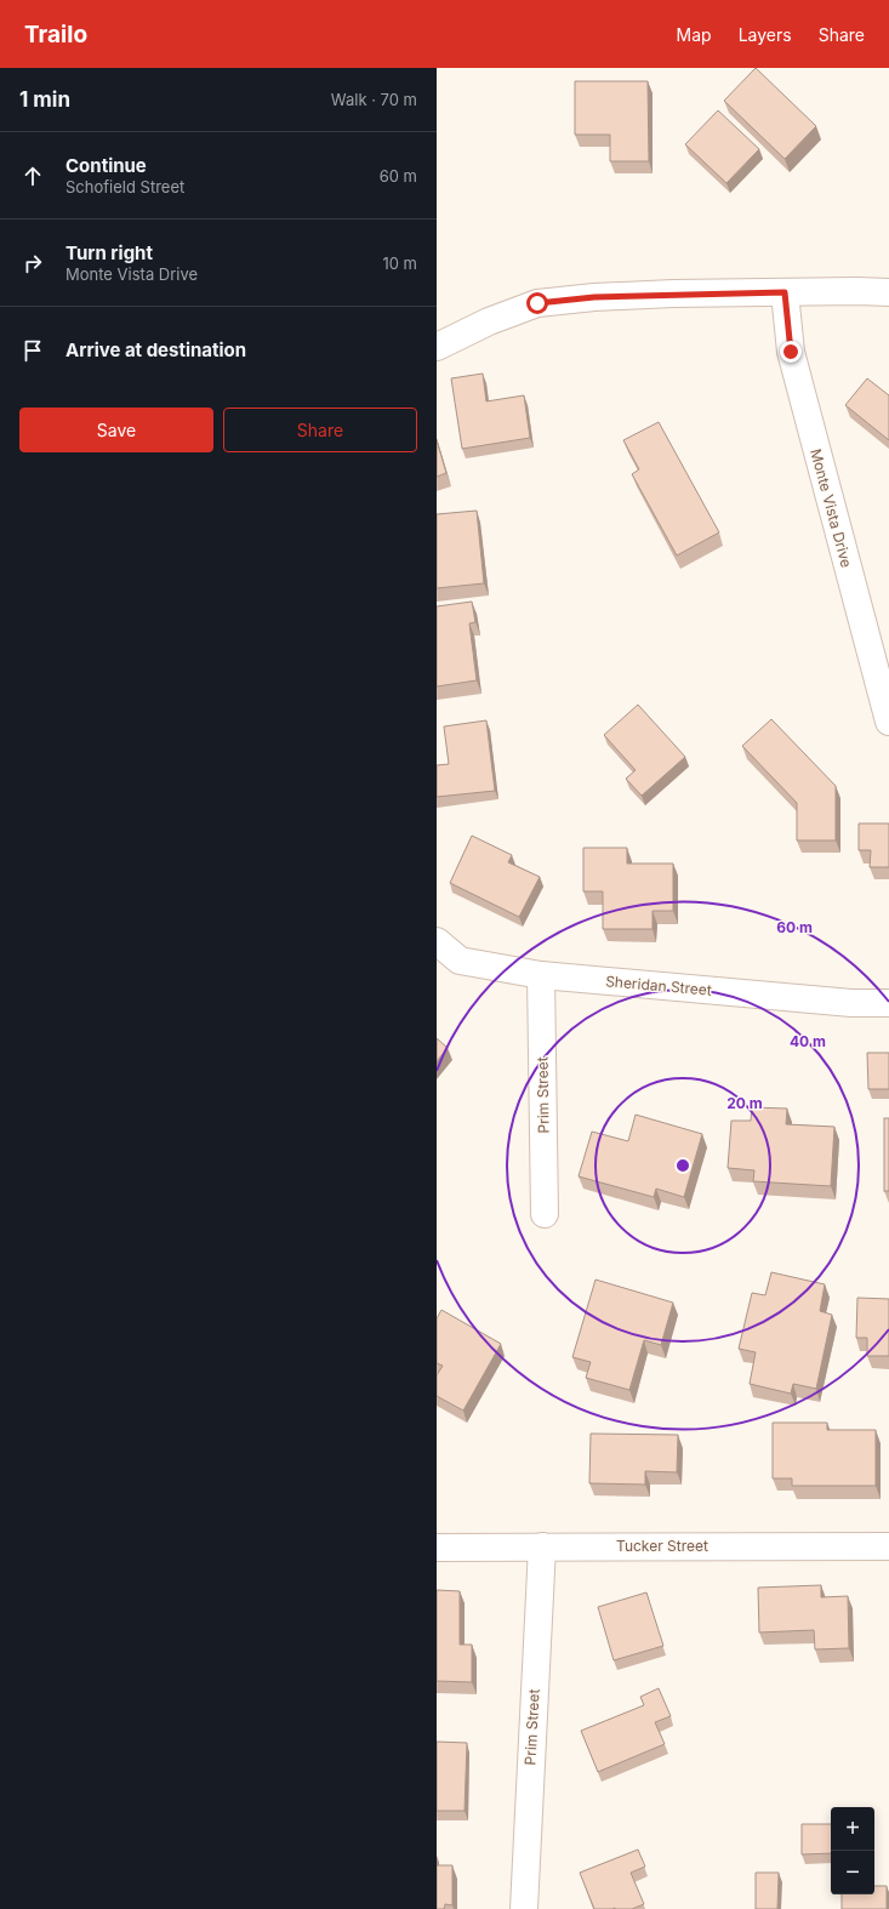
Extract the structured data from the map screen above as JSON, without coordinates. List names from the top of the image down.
{
  "streets": {
    "street": [
      "Monte Vista Drive",
      "Sheridan Street",
      "Prim Street",
      "Tucker Street"
    ]
  },
  "crossings": [
    ["Sheridan Street", "Prim Street"],
    ["Prim Street", "Tucker Street"]
  ],
  "page": {
    "header": "Trailo",
    "nav": ["Map", "Layers", "Share"],
    "heading": ["1 min", "Walk · 70 m"],
    "list": [
      ["Continue", "Schofield Street", "60 m"],
      ["Turn right", "Monte Vista Drive", "10 m"],
      "Arrive at destination"
    ],
    "buttons": ["Save", "Share"],
    "map_buttons": ["+", "−"]
  },
  "rings": ["60 m", "40 m", "20 m"]
}
